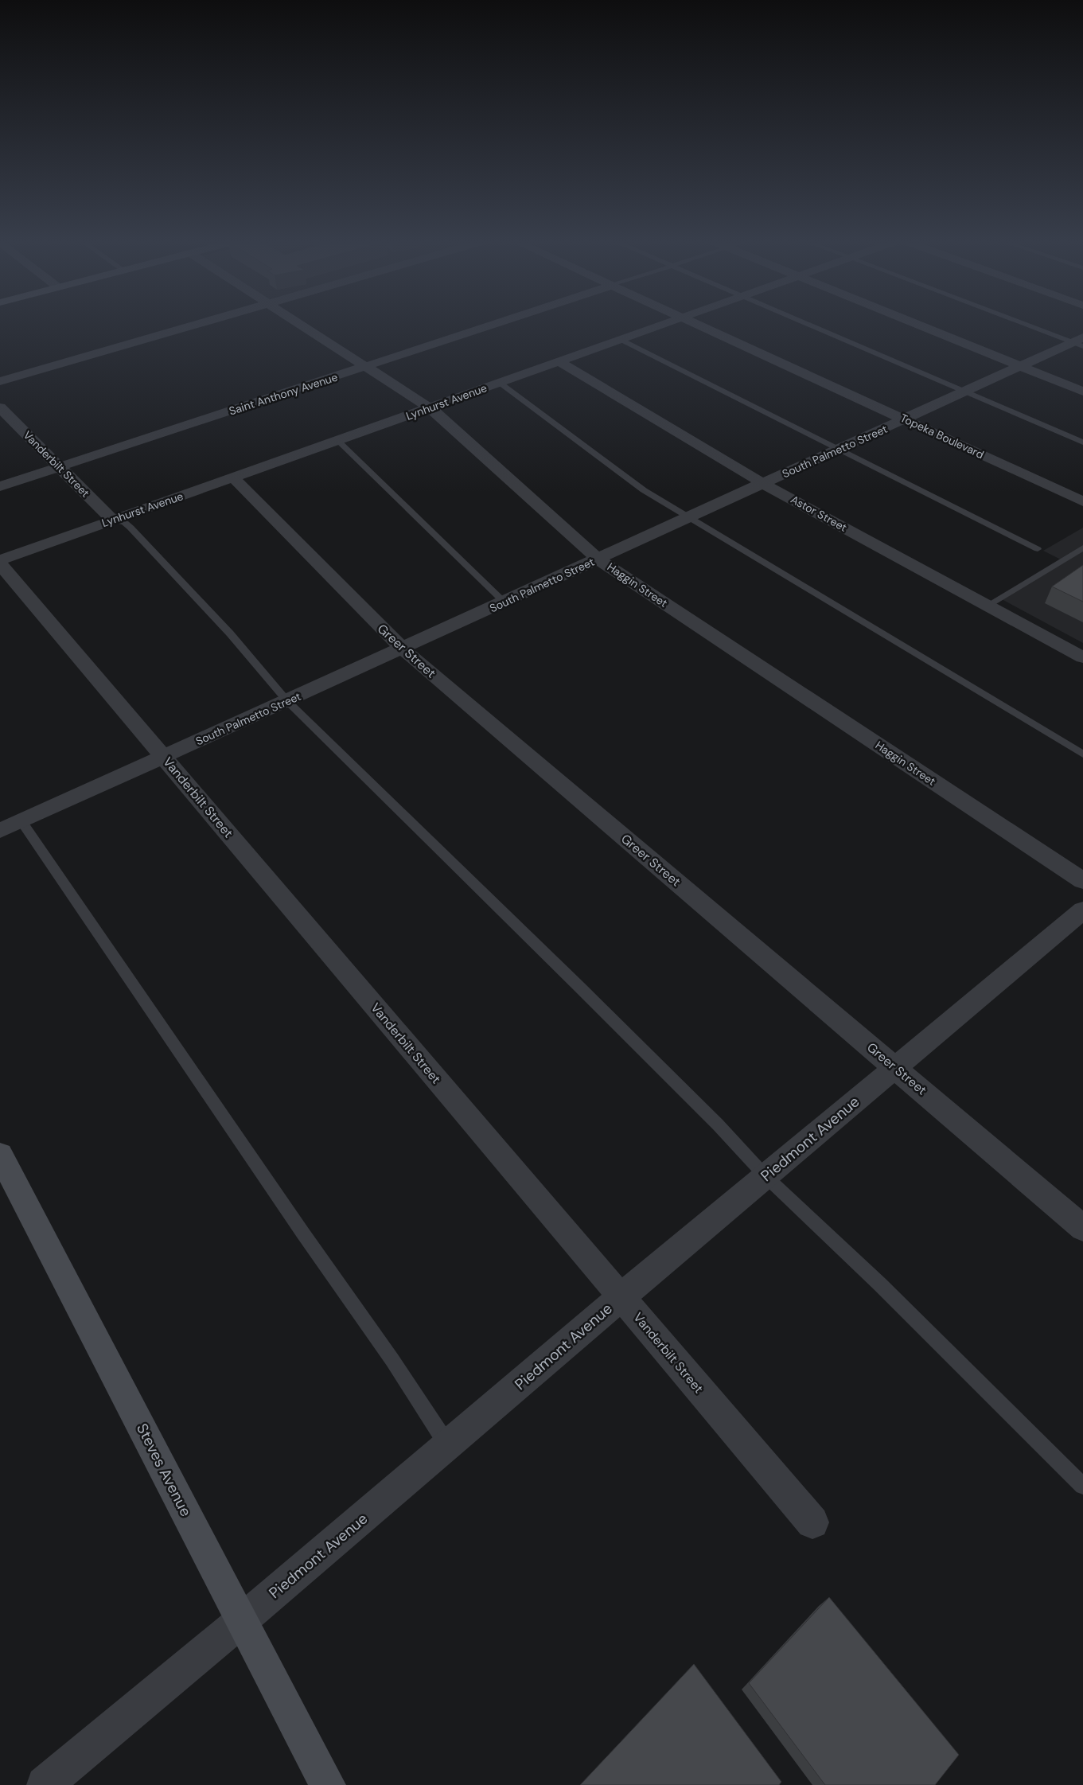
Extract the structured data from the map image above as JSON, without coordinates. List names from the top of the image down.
{
  "streets": {
    "street": [
      "Saint Anthony Avenue",
      "Lynhurst Avenue",
      "Topeka Boulevard",
      "South Palmetto Street",
      "Vanderbilt Street",
      "Astor Street",
      "Haggin Street",
      "Greer Street",
      "Piedmont Avenue",
      "Steves Avenue"
    ]
  },
  "crossings": [
    ["Saint Anthony Avenue", "Vanderbilt Street"],
    ["Saint Anthony Avenue", "Haggin Street"],
    ["Lynhurst Avenue", "Vanderbilt Street"],
    ["Lynhurst Avenue", "Astor Street"],
    ["Lynhurst Avenue", "Haggin Street"],
    ["Lynhurst Avenue", "Greer Street"],
    ["Topeka Boulevard", "South Palmetto Street"],
    ["South Palmetto Street", "Vanderbilt Street"],
    ["South Palmetto Street", "Astor Street"],
    ["South Palmetto Street", "Haggin Street"],
    ["South Palmetto Street", "Greer Street"],
    ["Vanderbilt Street", "Piedmont Avenue"],
    ["Greer Street", "Piedmont Avenue"],
    ["Piedmont Avenue", "Steves Avenue"]
  ]
}
